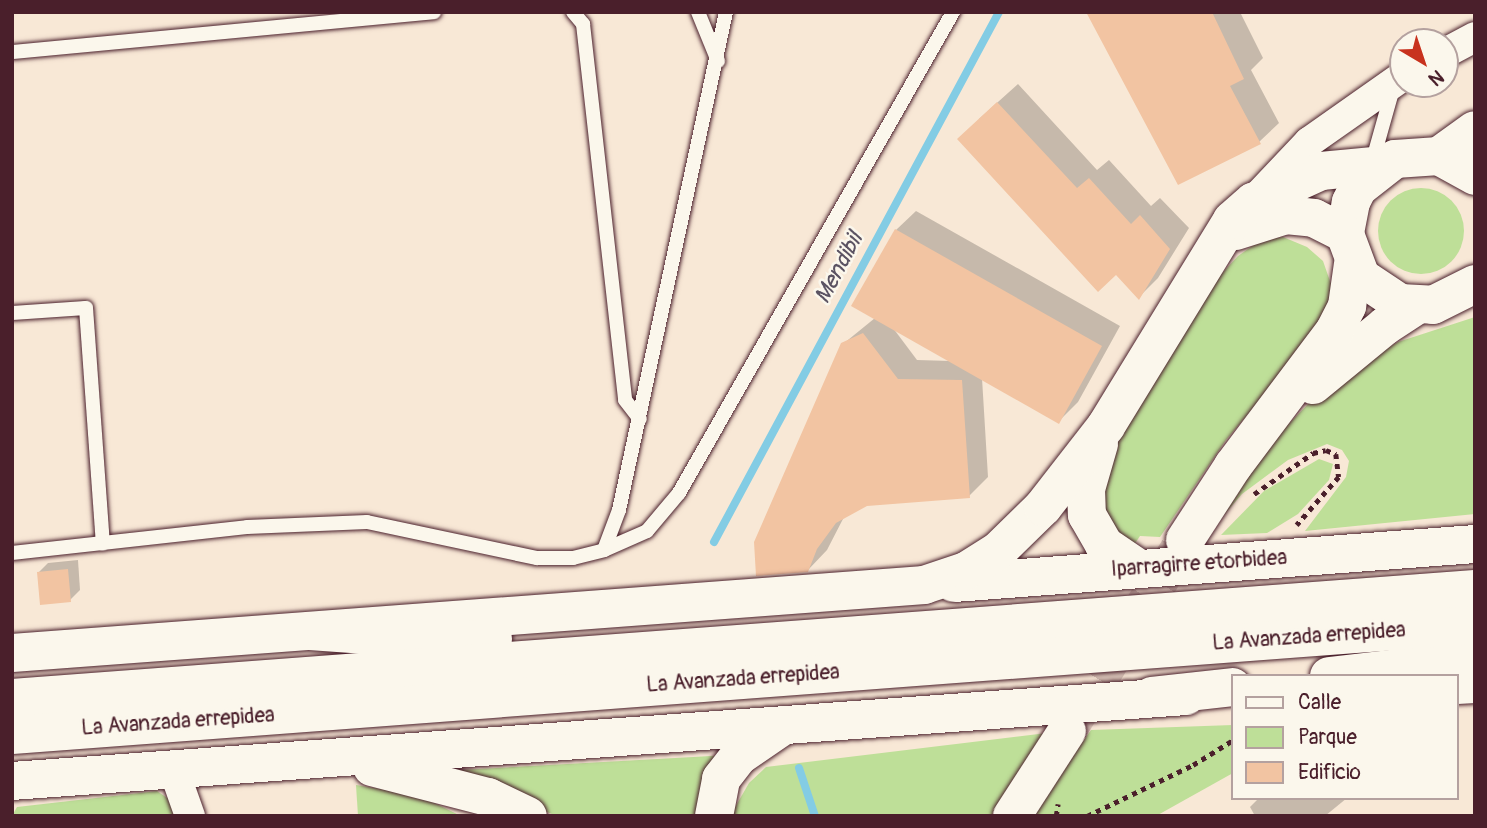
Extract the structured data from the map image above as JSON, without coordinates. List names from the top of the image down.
{
  "streets": {
    "main road": ["Iparragirre etorbidea", "La Avanzada errepidea"]
  },
  "water": ["Mendibil"],
  "legend": ["Calle", "Parque", "Edificio"],
  "north": "bottom right"
}
